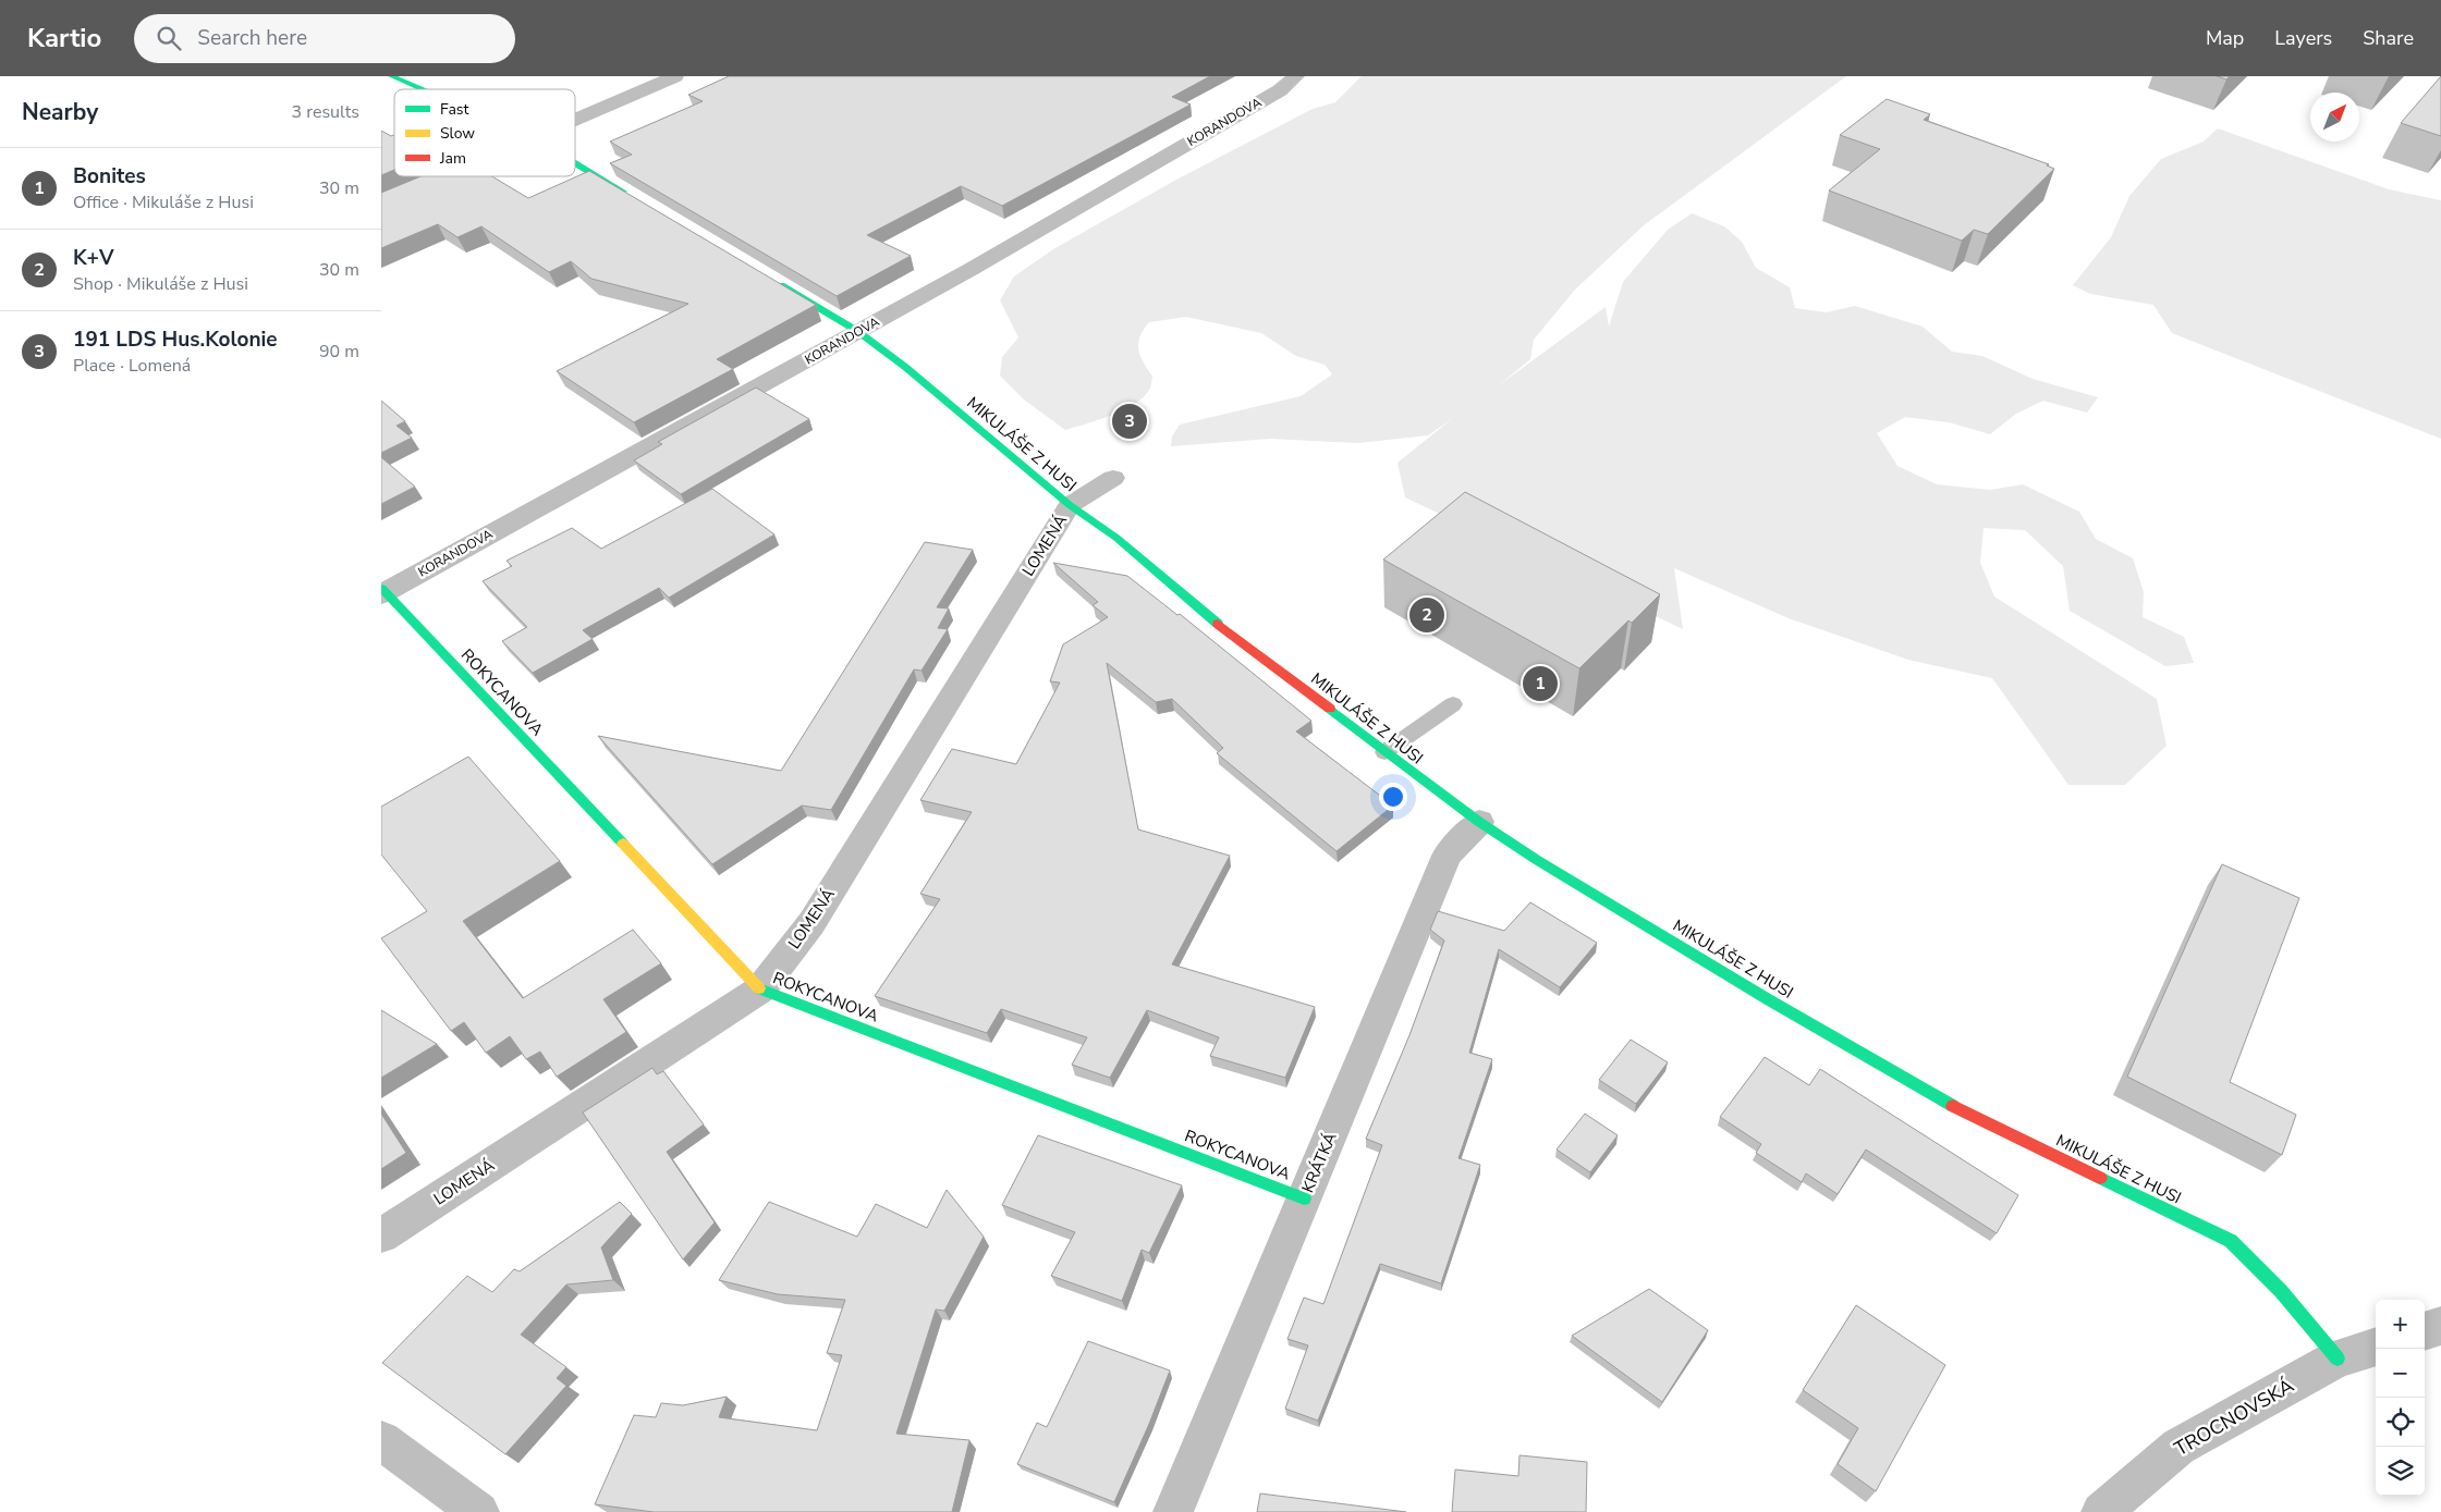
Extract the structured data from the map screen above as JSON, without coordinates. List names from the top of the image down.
{
  "streets": {
    "street": [
      "KORANDOVA",
      "MIKULÁŠE Z HUSI",
      "LOMENÁ",
      "ROKYCANOVA",
      "KRÁTKÁ",
      "TROCNOVSKÁ"
    ]
  },
  "crossings": [
    ["KORANDOVA", "MIKULÁŠE Z HUSI"],
    ["KORANDOVA", "ROKYCANOVA"],
    ["MIKULÁŠE Z HUSI", "LOMENÁ"],
    ["MIKULÁŠE Z HUSI", "KRÁTKÁ"],
    ["MIKULÁŠE Z HUSI", "TROCNOVSKÁ"],
    ["LOMENÁ", "ROKYCANOVA"],
    ["ROKYCANOVA", "KRÁTKÁ"]
  ],
  "legend": ["Fast", "Slow", "Jam"],
  "north": "top right",
  "page": {
    "header": "Kartio",
    "search": "Search here",
    "nav": ["Map", "Layers", "Share"],
    "heading": ["Nearby", "3 results"],
    "list": [
      {
        "mark": "1",
        "name": "Bonites",
        "note": "Office · Mikuláše z Husi",
        "value": "30 m"
      },
      {
        "mark": "2",
        "name": "K+V",
        "note": "Shop · Mikuláše z Husi",
        "value": "30 m"
      },
      {
        "mark": "3",
        "name": "191 LDS Hus.Kolonie",
        "note": "Place · Lomená",
        "value": "90 m"
      }
    ],
    "pins": ["3", "2", "1"],
    "map_buttons": ["+", "−"]
  }
}
